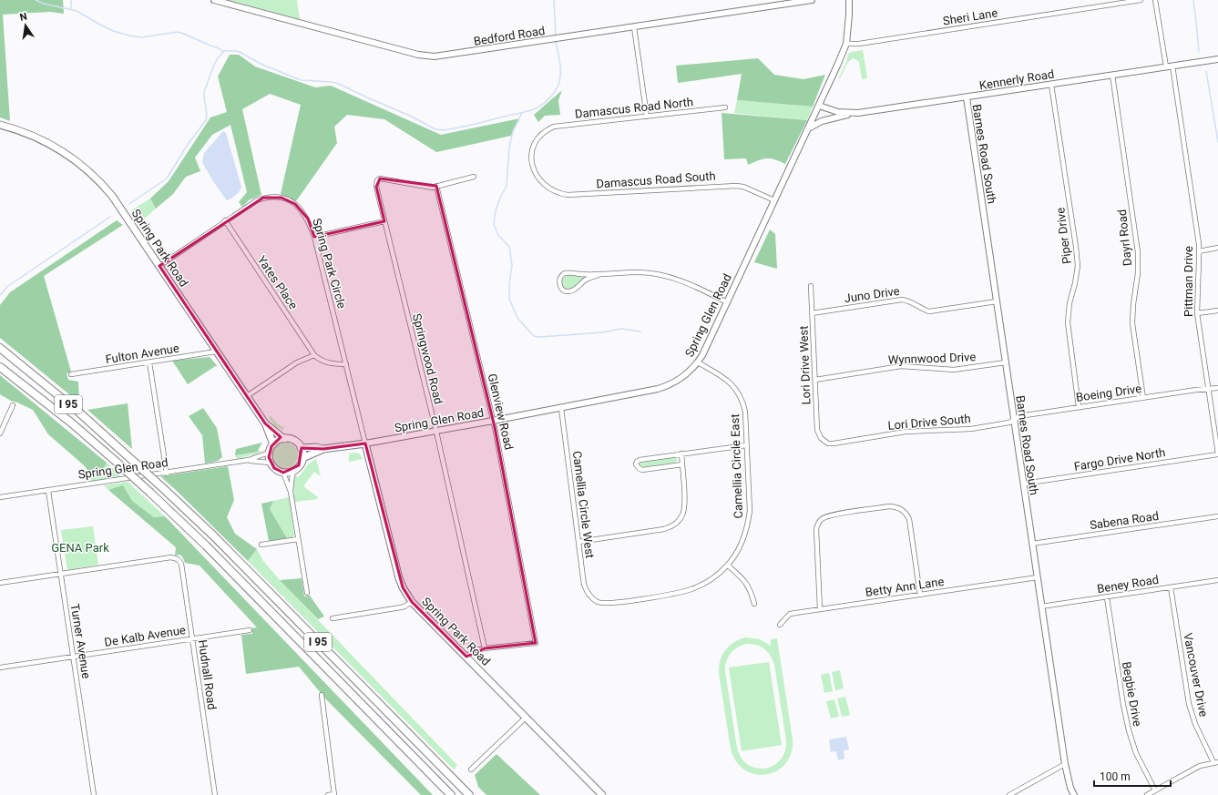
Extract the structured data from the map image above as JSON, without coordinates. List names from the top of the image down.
{
  "streets": {
    "highway": ["I 95"],
    "main road": ["Spring Park Road", "Spring Glen Road"],
    "street": [
      "Sheri Lane",
      "Bedford Road",
      "Kennerly Road",
      "Damascus Road North",
      "Barnes Road South",
      "Damascus Road South",
      "Piper Drive",
      "Dayrl Road",
      "Spring Park Circle",
      "Pittman Drive",
      "Yates Place",
      "Juno Drive",
      "Fulton Avenue",
      "Wynnwood Drive",
      "Springwood Road",
      "Lori Drive West",
      "Boeing Drive",
      "Glenview Road",
      "Lori Drive South",
      "Fargo Drive North",
      "Camellia Circle East",
      "Camellia Circle West",
      "Sabena Road",
      "Beney Road",
      "Betty Ann Lane",
      "De Kalb Avenue",
      "Turner Avenue",
      "Hudnall Road",
      "Vancouver Drive",
      "Begbie Drive"
    ]
  },
  "crossings": [
    ["Sheri Lane", "Spring Glen Road"],
    ["Kennerly Road", "Barnes Road South"],
    ["Kennerly Road", "Piper Drive"],
    ["Kennerly Road", "Dayrl Road"],
    ["Kennerly Road", "Pittman Drive"],
    ["Kennerly Road", "Spring Glen Road"],
    ["Damascus Road North", "Damascus Road South"],
    ["Barnes Road South", "Juno Drive"],
    ["Barnes Road South", "Wynnwood Drive"],
    ["Barnes Road South", "Boeing Drive"],
    ["Barnes Road South", "Lori Drive South"],
    ["Barnes Road South", "Fargo Drive North"],
    ["Barnes Road South", "Sabena Road"],
    ["Barnes Road South", "Beney Road"],
    ["Barnes Road South", "Betty Ann Lane"],
    ["Damascus Road South", "Spring Glen Road"],
    ["Piper Drive", "Boeing Drive"],
    ["Dayrl Road", "Boeing Drive"],
    ["Spring Park Road", "Spring Park Circle"],
    ["Spring Park Road", "Spring Glen Road"],
    ["Spring Park Road", "Fulton Avenue"],
    ["Spring Park Circle", "Yates Place"],
    ["Spring Park Circle", "Spring Glen Road"],
    ["Pittman Drive", "Boeing Drive"],
    ["Pittman Drive", "Fargo Drive North"],
    ["Juno Drive", "Lori Drive West"],
    ["Spring Glen Road", "Springwood Road"],
    ["Spring Glen Road", "Glenview Road"],
    ["Spring Glen Road", "Camellia Circle East"],
    ["Spring Glen Road", "Camellia Circle West"],
    ["Spring Glen Road", "Turner Avenue"],
    ["Wynnwood Drive", "Lori Drive West"],
    ["Springwood Road", "Glenview Road"],
    ["Lori Drive West", "Lori Drive South"],
    ["Boeing Drive", "Lori Drive South"],
    ["Camellia Circle East", "Camellia Circle West"],
    ["Beney Road", "Vancouver Drive"],
    ["Beney Road", "Begbie Drive"],
    ["De Kalb Avenue", "Turner Avenue"],
    ["De Kalb Avenue", "Hudnall Road"],
    ["Turner Avenue", "Hudnall Road"]
  ],
  "parks": ["GENA Park"],
  "scale_bar": "100 m",
  "north": "top"
}
